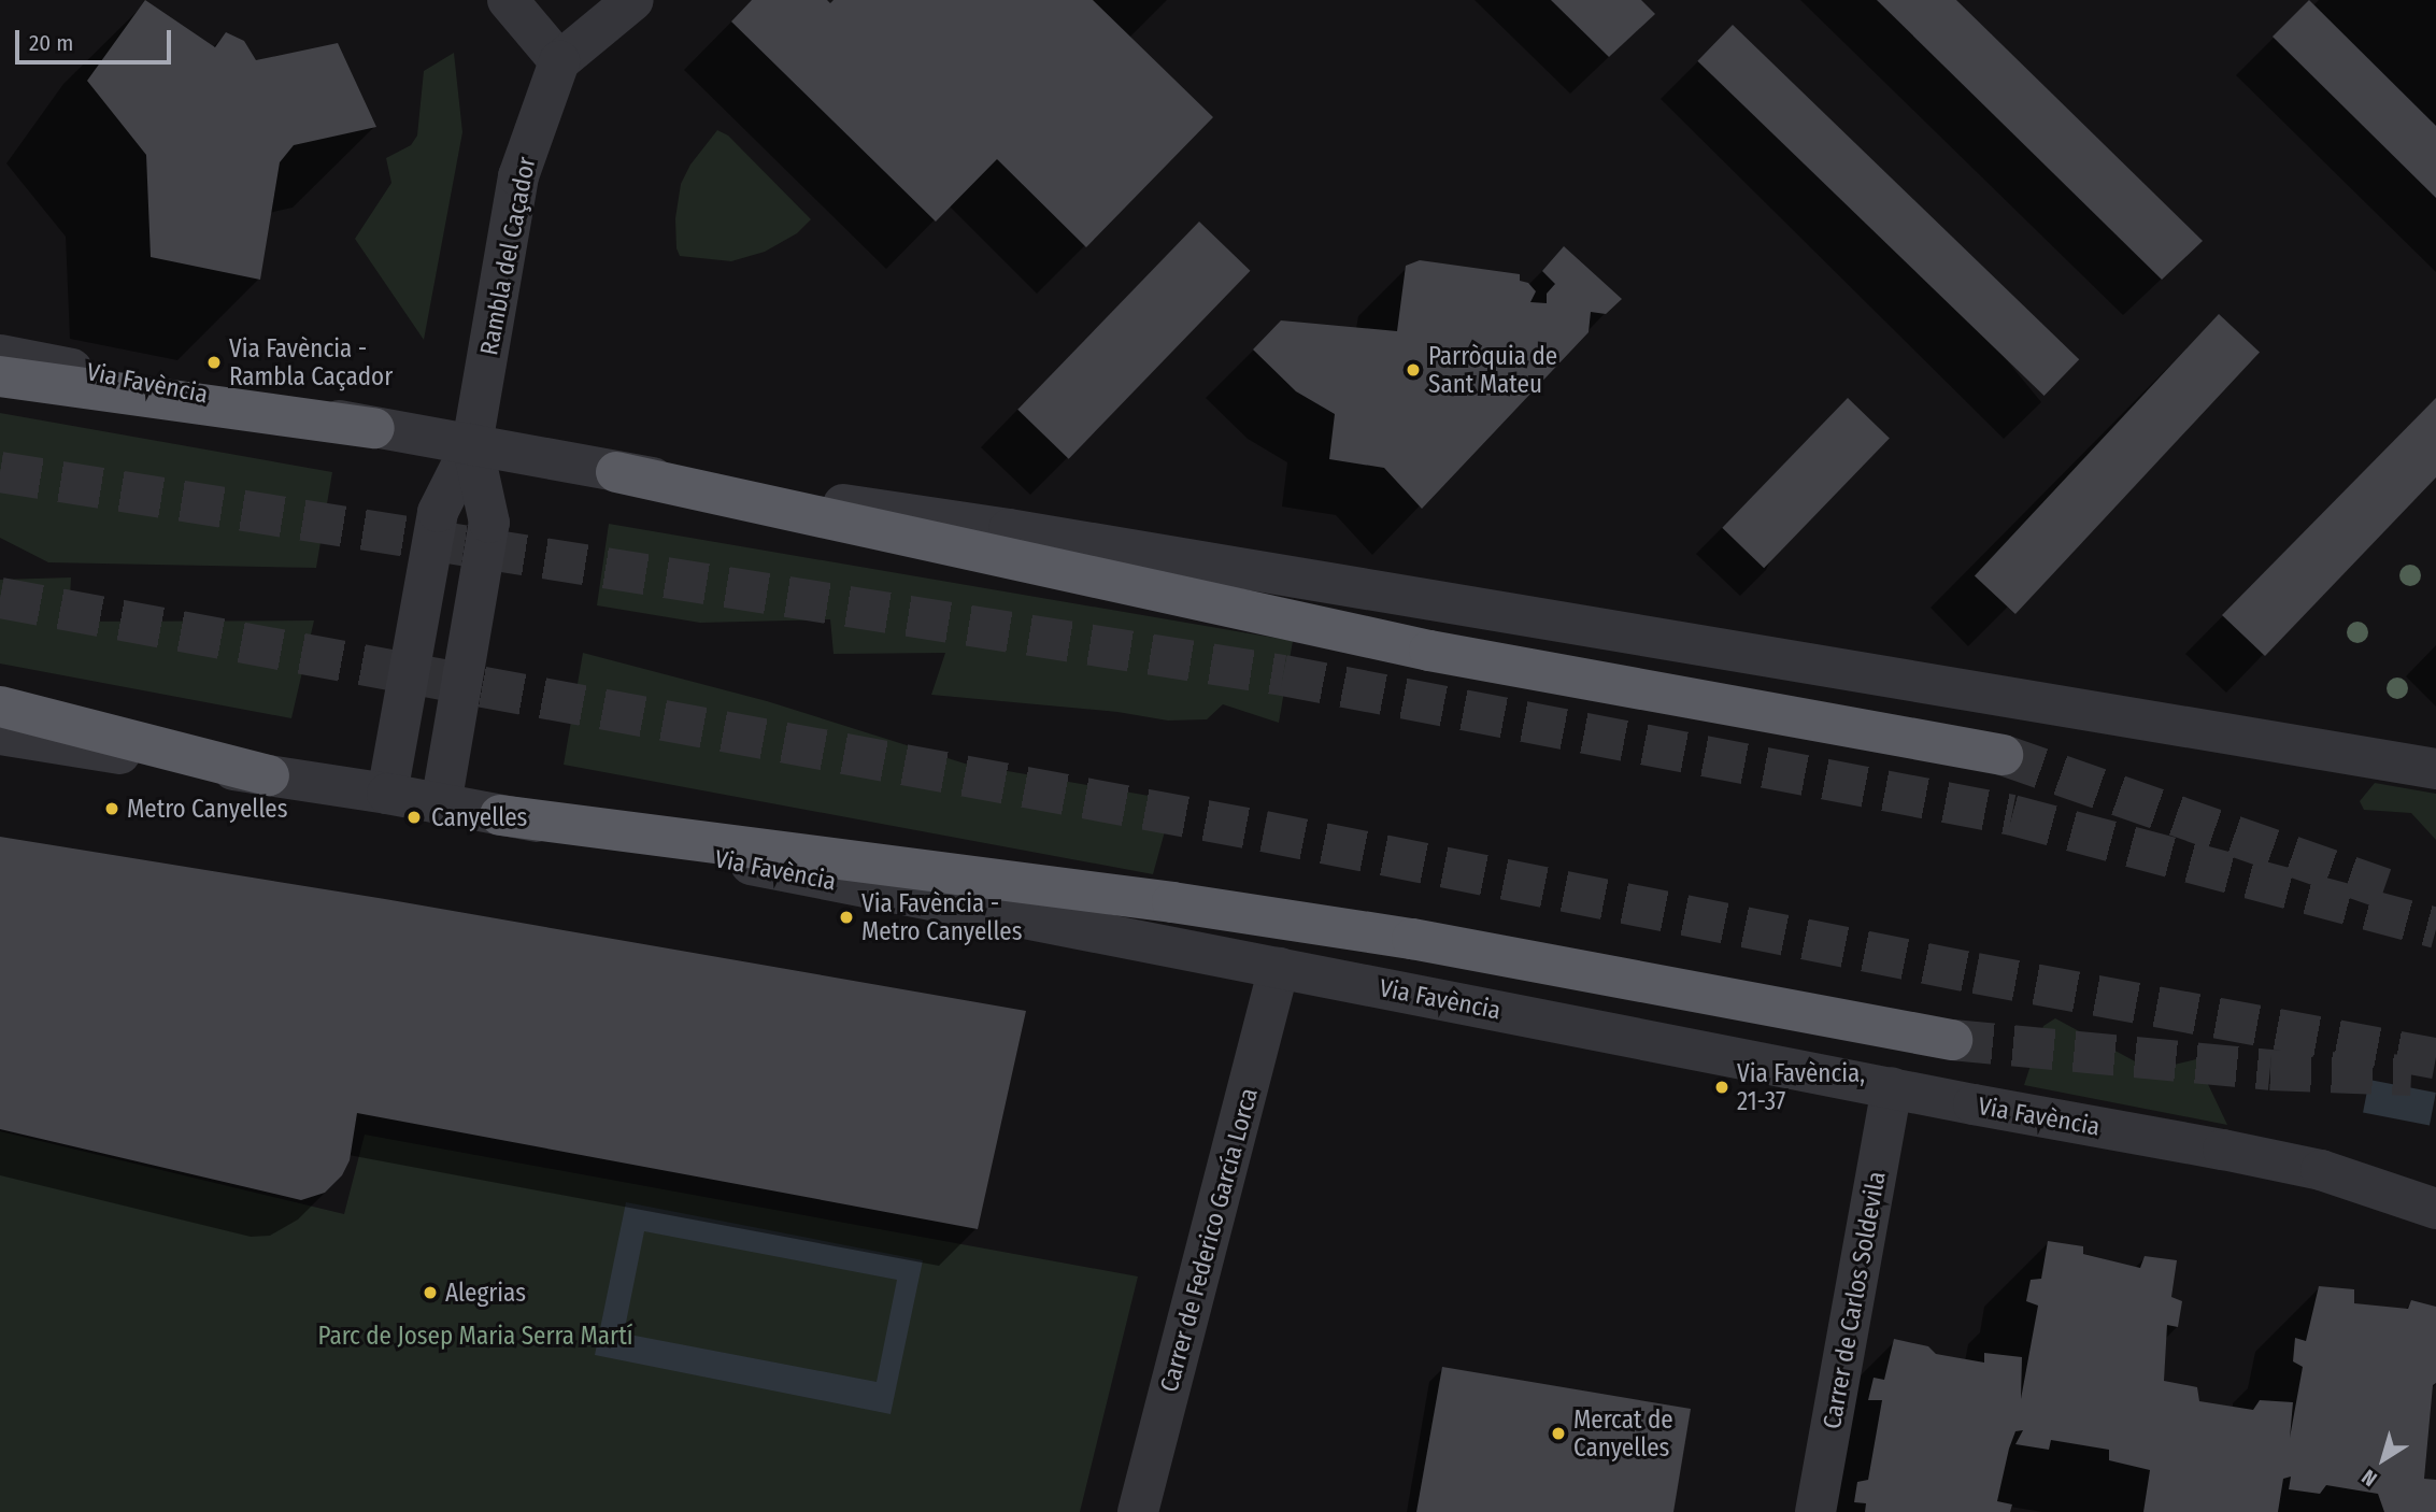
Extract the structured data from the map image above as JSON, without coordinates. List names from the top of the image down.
{
  "streets": {
    "street": [
      "Rambla del Caçador",
      "Via Favència",
      "Carrer de Federico García Lorca",
      "Carrer de Carlos Soldevila"
    ]
  },
  "crossings": [
    ["Rambla del Caçador", "Via Favència"],
    ["Via Favència", "Carrer de Federico García Lorca"],
    ["Via Favència", "Carrer de Carlos Soldevila"]
  ],
  "parks": ["Parc de Josep Maria Serra Martí"],
  "places": [
    "Via Favència - Rambla Caçador",
    "Parròquia de Sant Mateu",
    "Metro Canyelles",
    "Canyelles",
    "Via Favència - Metro Canyelles",
    "Via Favència, 21-37",
    "Alegrias",
    "Mercat de Canyelles"
  ],
  "scale_bar": "20 m",
  "north": "bottom left"
}
